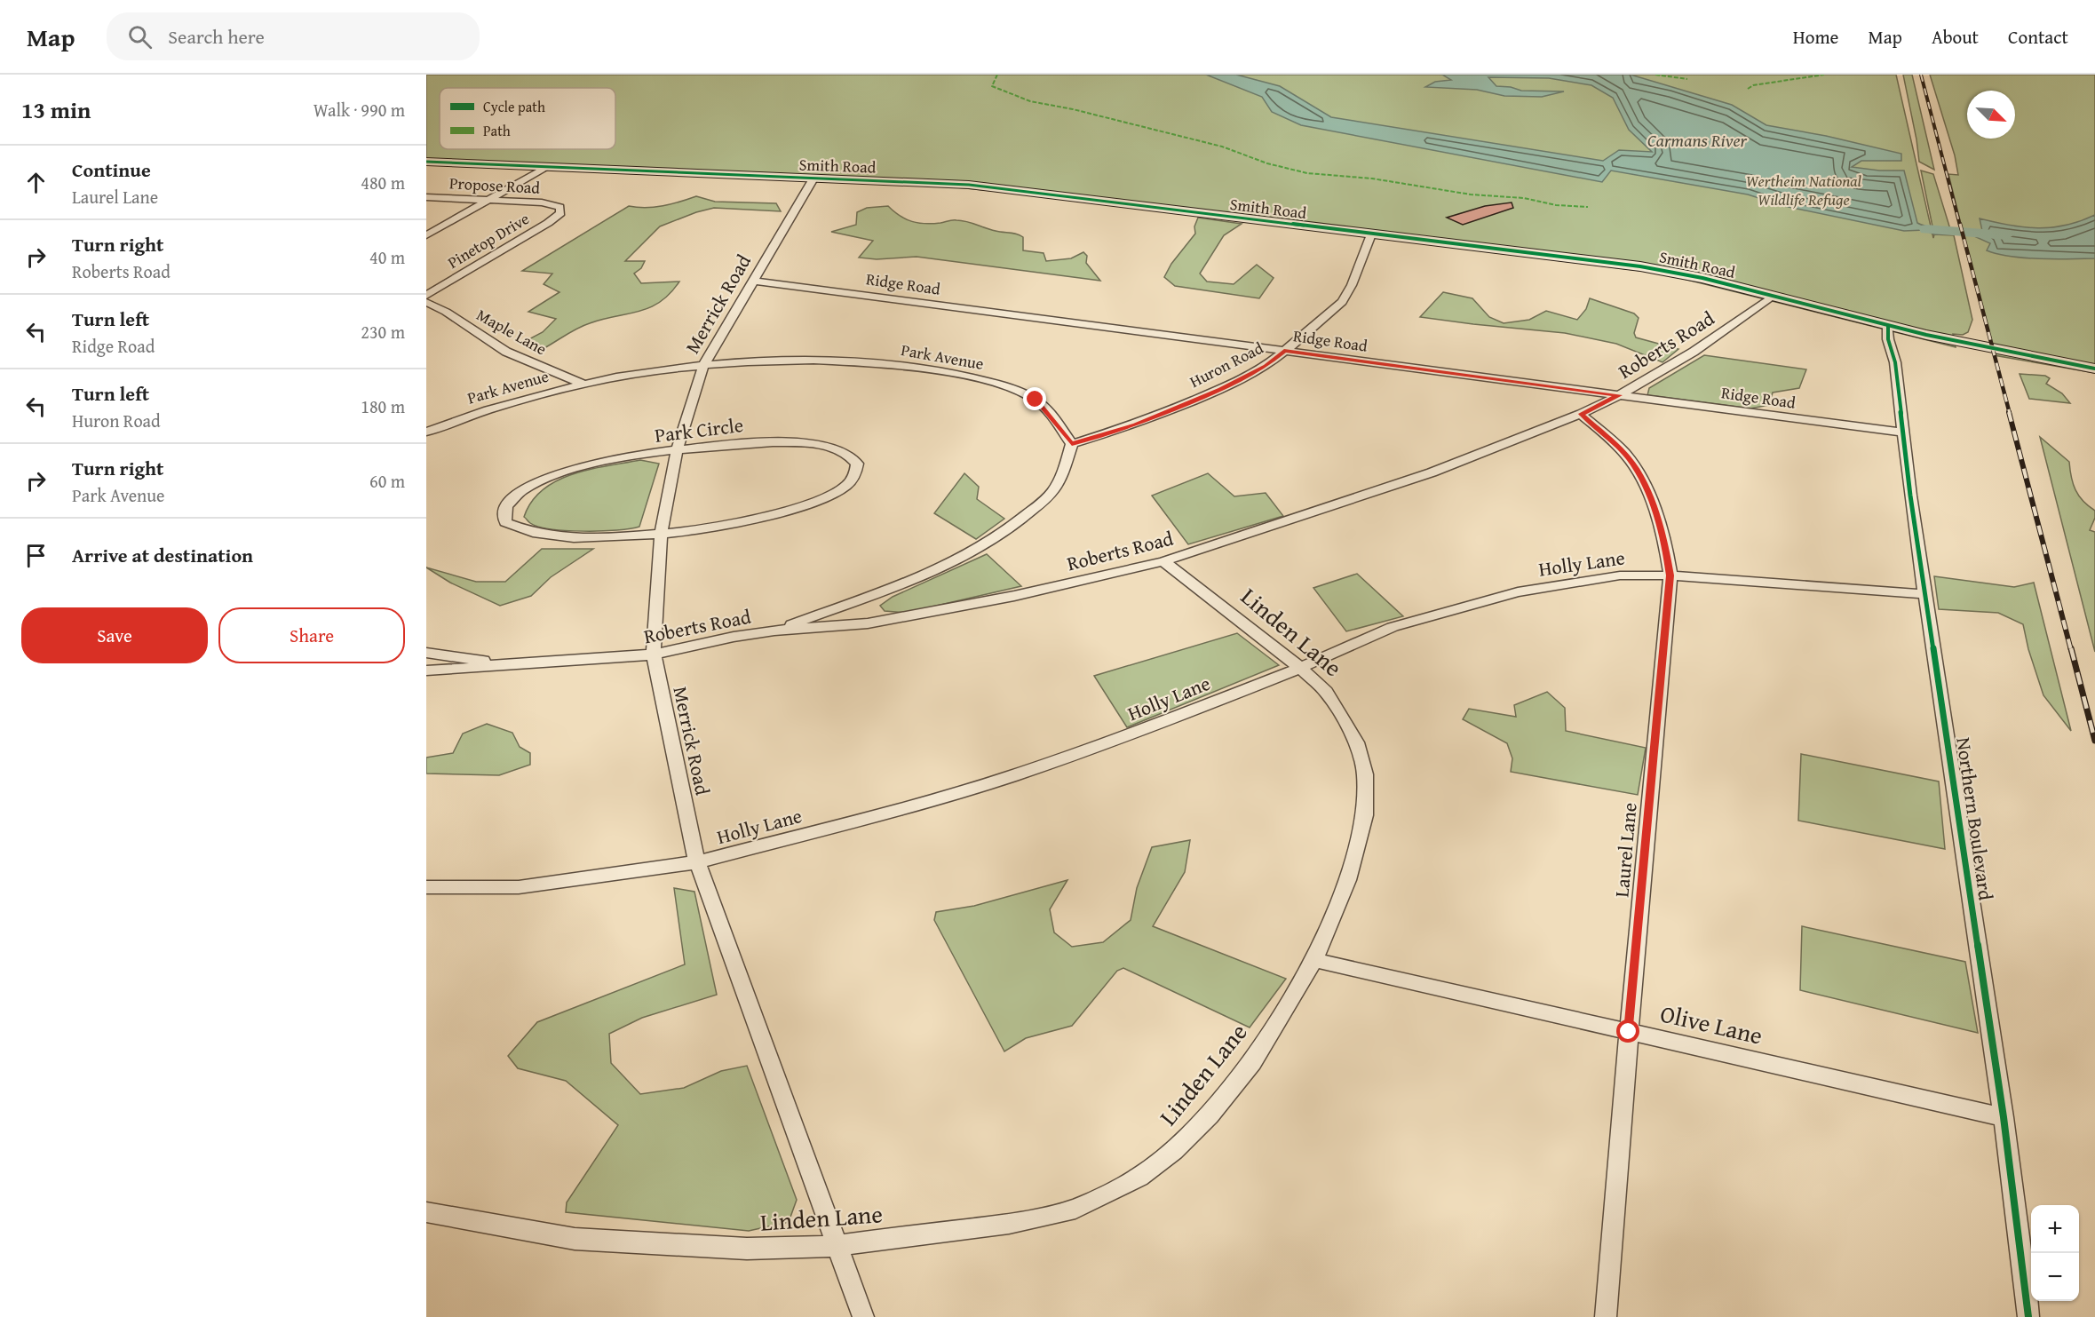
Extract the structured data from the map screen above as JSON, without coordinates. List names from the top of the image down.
{
  "streets": {
    "street": [
      "Smith Road",
      "Propose Road",
      "Pinetop Drive",
      "Ridge Road",
      "Merrick Road",
      "Maple Lane",
      "Roberts Road",
      "Park Avenue",
      "Huron Road",
      "Park Circle",
      "Holly Lane",
      "Linden Lane",
      "Northern Boulevard",
      "Laurel Lane",
      "Olive Lane"
    ]
  },
  "crossings": [
    ["Smith Road", "Merrick Road"],
    ["Smith Road", "Roberts Road"],
    ["Smith Road", "Huron Road"],
    ["Smith Road", "Northern Boulevard"],
    ["Propose Road", "Pinetop Drive"],
    ["Ridge Road", "Merrick Road"],
    ["Ridge Road", "Roberts Road"],
    ["Ridge Road", "Huron Road"],
    ["Ridge Road", "Northern Boulevard"],
    ["Merrick Road", "Roberts Road"],
    ["Merrick Road", "Park Avenue"],
    ["Merrick Road", "Park Circle"],
    ["Merrick Road", "Holly Lane"],
    ["Merrick Road", "Linden Lane"],
    ["Maple Lane", "Park Avenue"],
    ["Roberts Road", "Linden Lane"],
    ["Roberts Road", "Laurel Lane"],
    ["Park Avenue", "Huron Road"],
    ["Holly Lane", "Linden Lane"],
    ["Holly Lane", "Northern Boulevard"],
    ["Holly Lane", "Laurel Lane"],
    ["Linden Lane", "Olive Lane"],
    ["Northern Boulevard", "Olive Lane"],
    ["Laurel Lane", "Olive Lane"]
  ],
  "water": ["Carmans River"],
  "parks": ["Wertheim National Wildlife Refuge"],
  "legend": ["Cycle path", "Path"],
  "north": "bottom right",
  "page": {
    "header": "Map",
    "search": "Search here",
    "nav": [
      "Home",
      "Map",
      "About",
      "Contact"
    ],
    "heading": ["13 min", "Walk · 990 m"],
    "list": [
      ["Continue", "Laurel Lane", "480 m"],
      ["Turn right", "Roberts Road", "40 m"],
      ["Turn left", "Ridge Road", "230 m"],
      ["Turn left", "Huron Road", "180 m"],
      ["Turn right", "Park Avenue", "60 m"],
      "Arrive at destination"
    ],
    "buttons": ["Save", "Share"],
    "map_buttons": ["+", "−"]
  }
}
